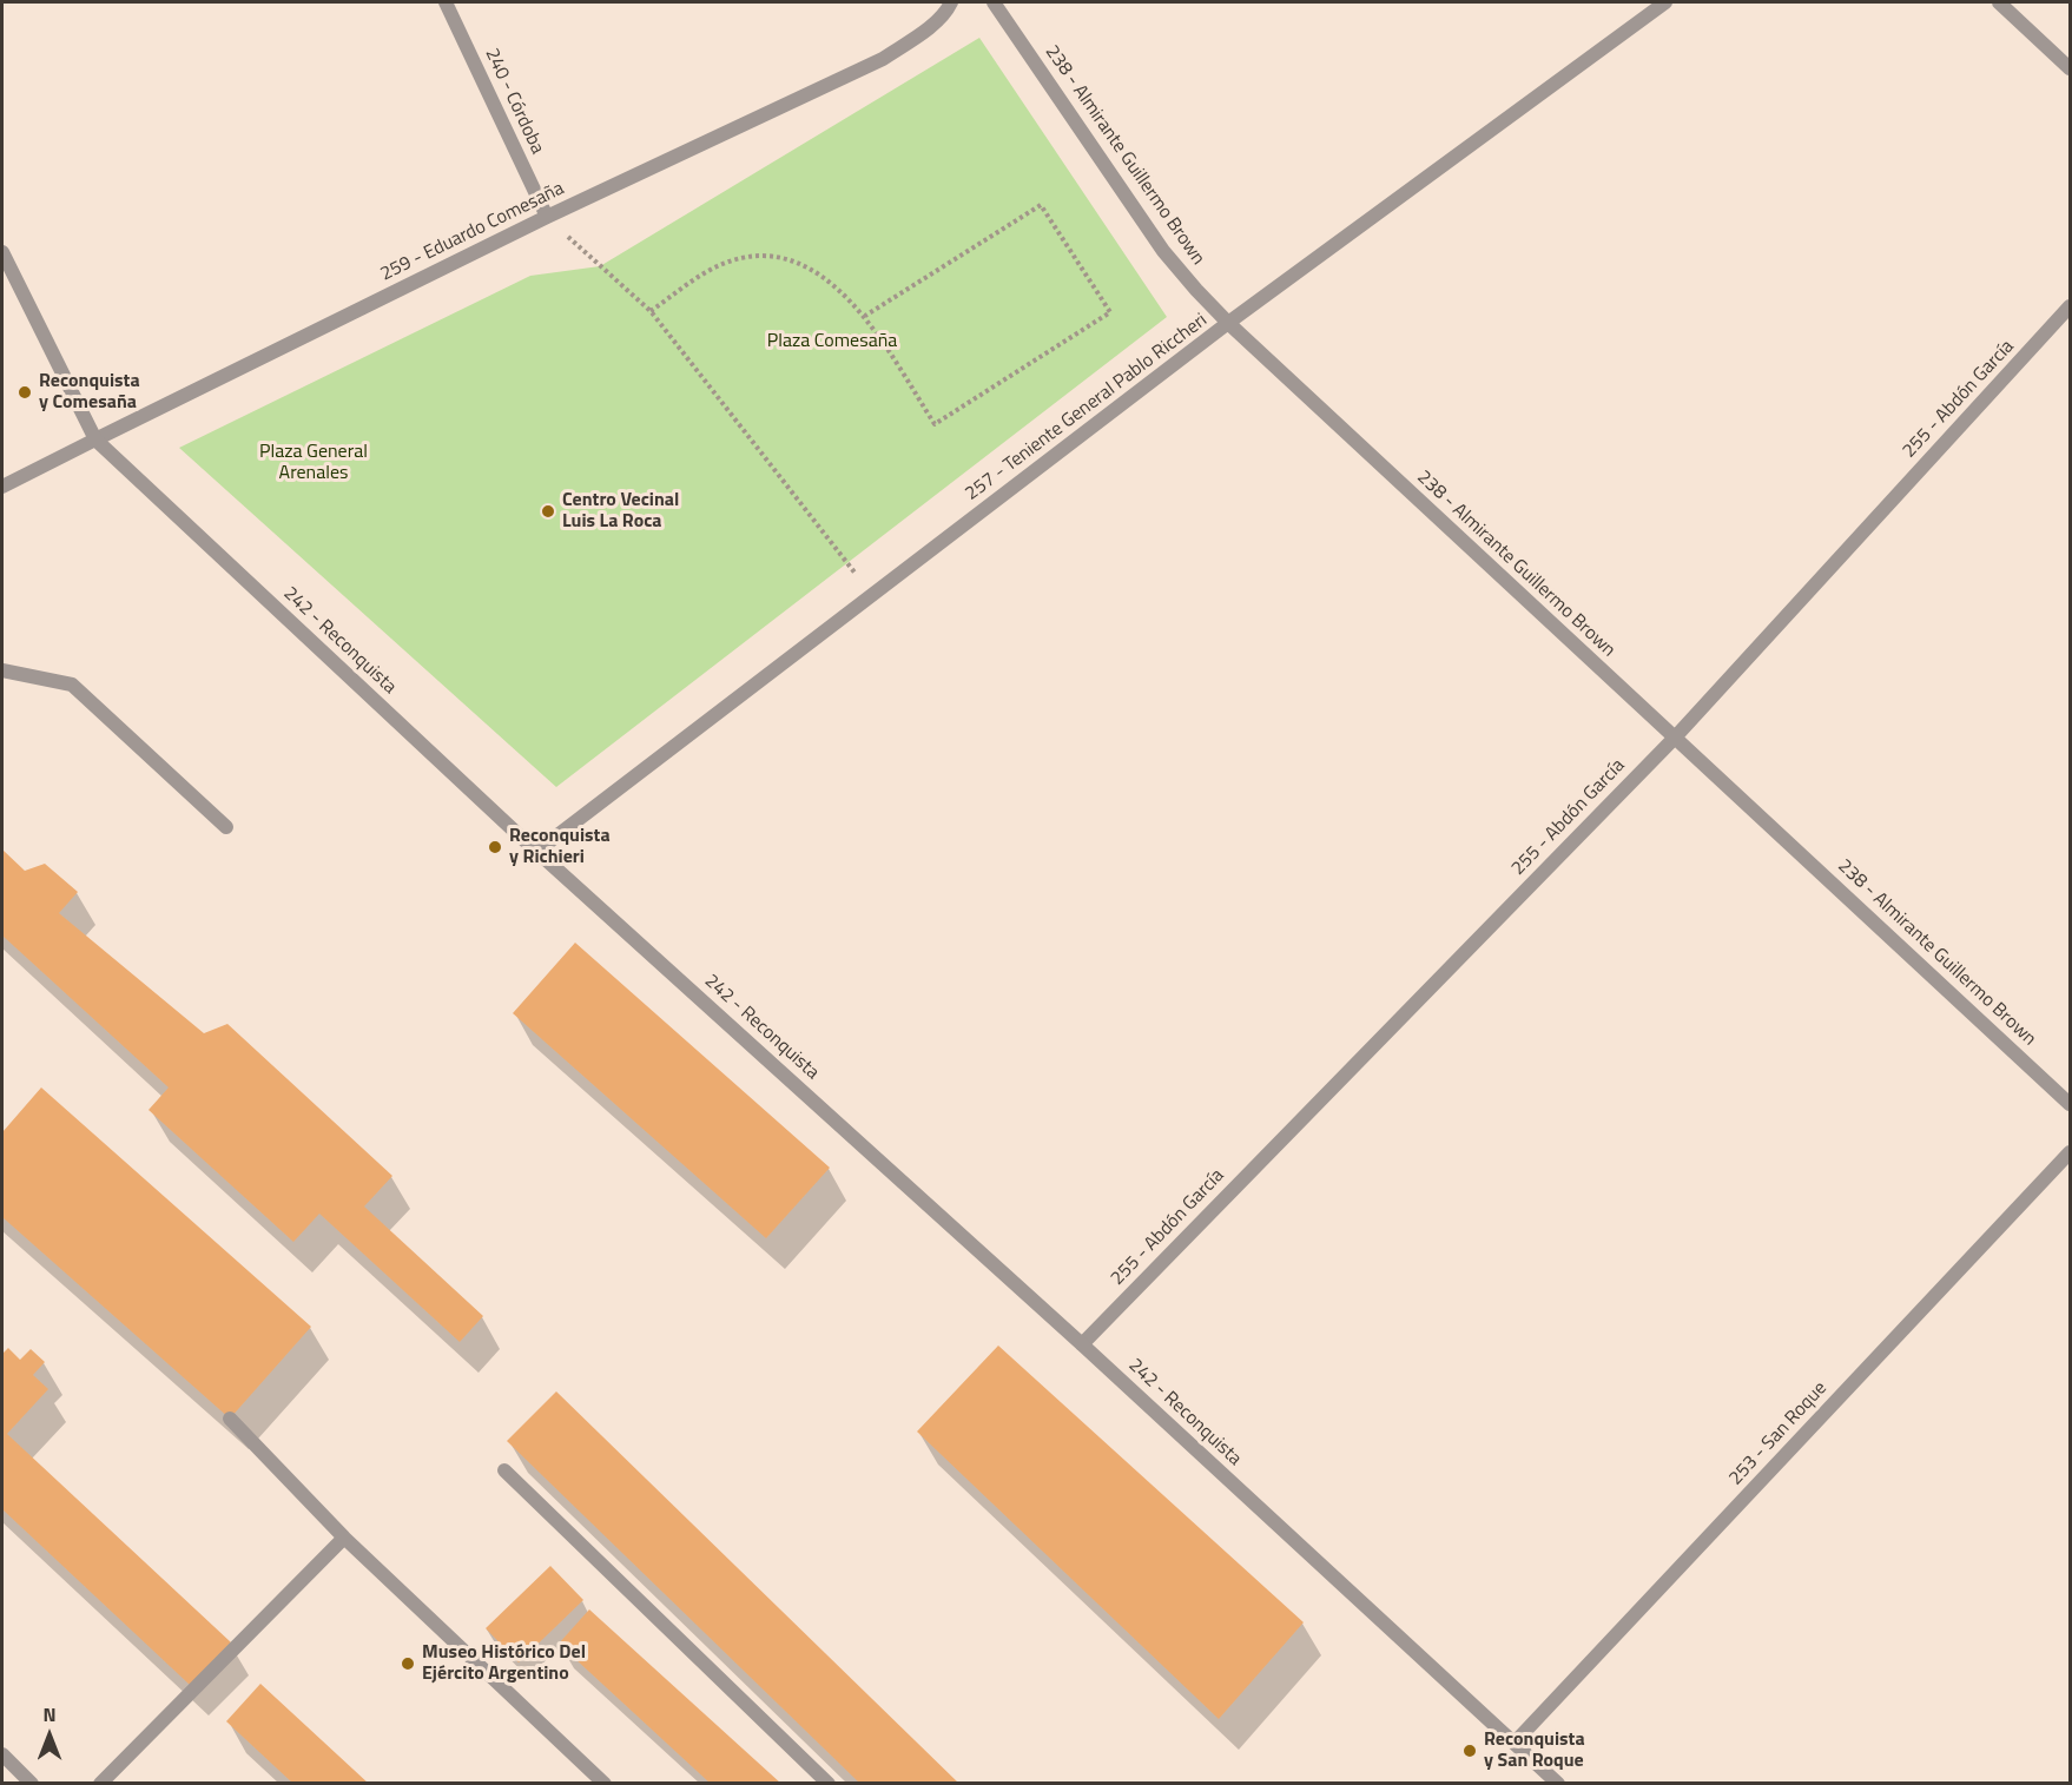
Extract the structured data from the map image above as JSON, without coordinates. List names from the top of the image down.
{
  "streets": {
    "street": [
      "240 - Córdoba",
      "238 - Almirante Guillermo Brown",
      "259 - Eduardo Comesaña",
      "255 - Abdón García",
      "257 - Teniente General Pablo Riccheri",
      "242 - Reconquista",
      "253 - San Roque"
    ]
  },
  "crossings": [
    ["240 - Córdoba", "259 - Eduardo Comesaña"],
    ["238 - Almirante Guillermo Brown", "255 - Abdón García"],
    ["238 - Almirante Guillermo Brown", "257 - Teniente General Pablo Riccheri"],
    ["259 - Eduardo Comesaña", "242 - Reconquista"],
    ["255 - Abdón García", "242 - Reconquista"],
    ["257 - Teniente General Pablo Riccheri", "242 - Reconquista"],
    ["242 - Reconquista", "253 - San Roque"]
  ],
  "parks": ["Plaza Comesaña", "Plaza General Arenales"],
  "places": [
    "Reconquista y Comesaña",
    "Centro Vecinal Luis La Roca",
    "Reconquista y Richieri",
    "Museo Histórico Del Ejército Argentino",
    "Reconquista y San Roque"
  ],
  "north": "top"
}
